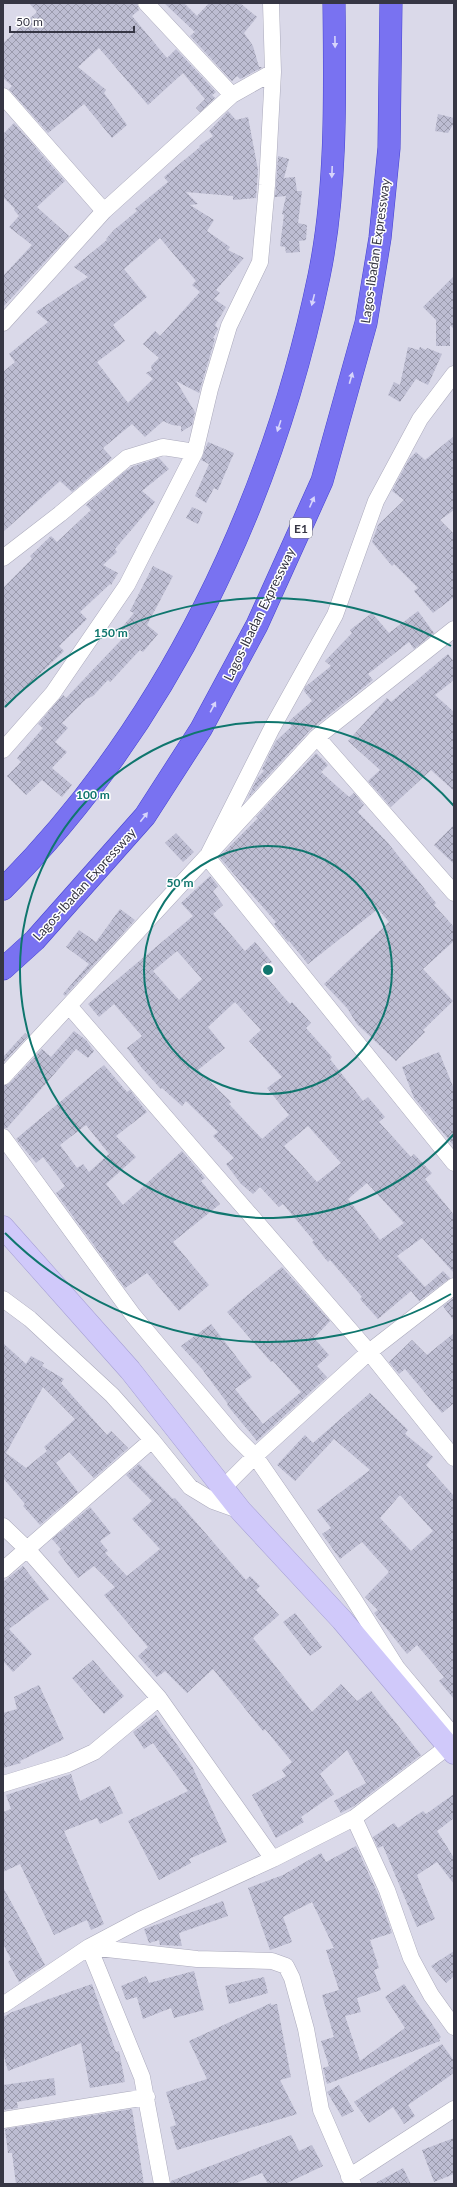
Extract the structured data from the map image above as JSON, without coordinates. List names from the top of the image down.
{
  "streets": {
    "highway": ["Lagos-Ibadan Expressway", "E1"]
  },
  "scale_bar": "50 m",
  "rings": ["150 m", "100 m", "50 m"]
}
